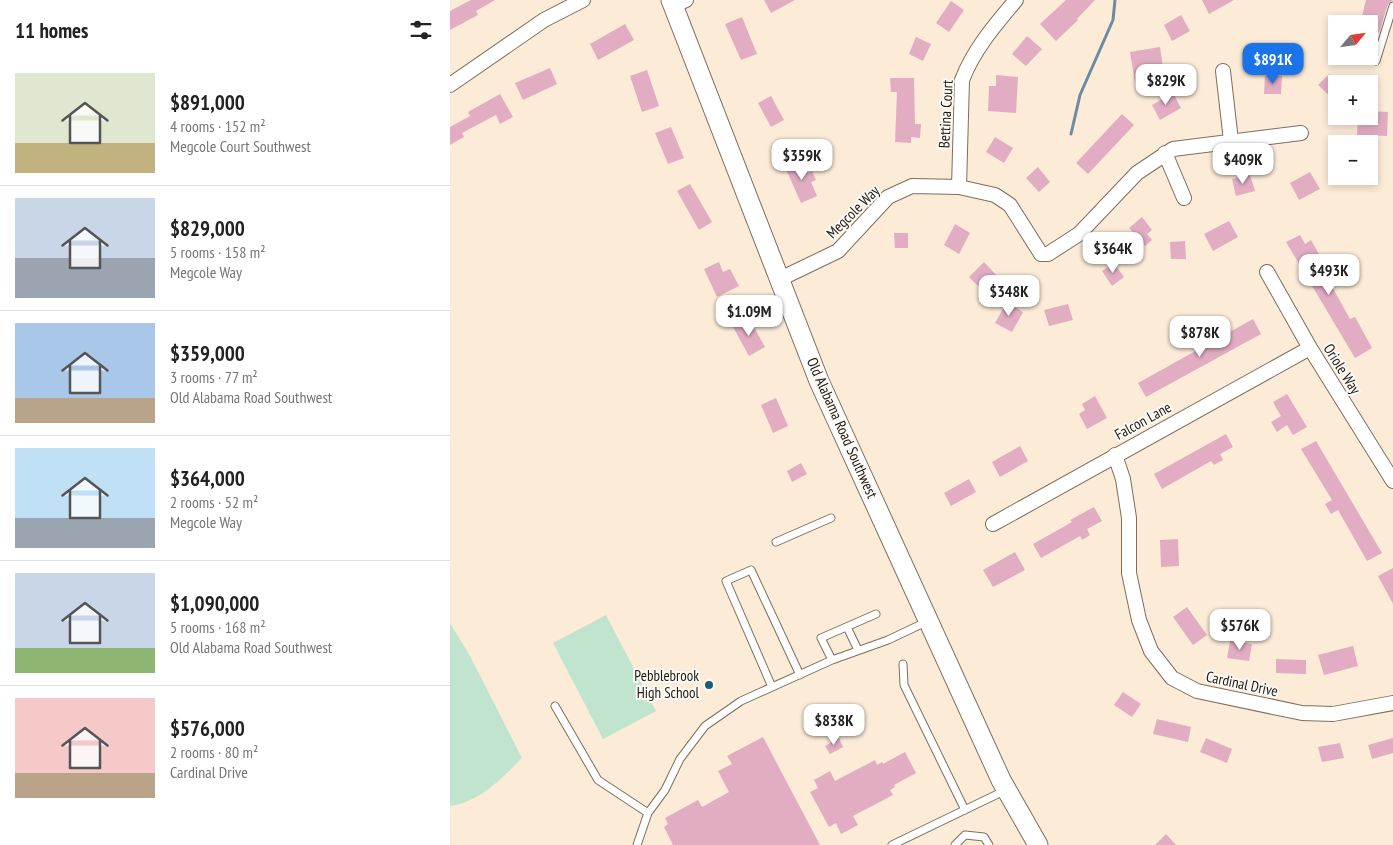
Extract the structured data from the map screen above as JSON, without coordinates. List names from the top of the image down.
{
  "streets": {
    "street": [
      "Bettina Court",
      "Megcole Way",
      "Oriole Way",
      "Falcon Lane",
      "Old Alabama Road Southwest",
      "Cardinal Drive"
    ]
  },
  "crossings": [
    ["Bettina Court", "Megcole Way"],
    ["Megcole Way", "Old Alabama Road Southwest"],
    ["Oriole Way", "Falcon Lane"],
    ["Falcon Lane", "Cardinal Drive"]
  ],
  "places": ["Pebblebrook High School"],
  "north": "top right",
  "page": {
    "heading": "11 homes",
    "map_buttons": ["+", "−"],
    "price": [
      "$891K",
      "$829K",
      "$359K",
      "$409K",
      "$364K",
      "$493K",
      "$348K",
      "$1.09M",
      "$878K",
      "$576K",
      "$838K"
    ],
    "list": [
      {
        "name": "$891,000",
        "note": "4 rooms · 152 m² · Megcole Court Southwest"
      },
      {
        "name": "$829,000",
        "note": "5 rooms · 158 m² · Megcole Way"
      },
      {
        "name": "$359,000",
        "note": "3 rooms · 77 m² · Old Alabama Road Southwest"
      },
      {
        "name": "$364,000",
        "note": "2 rooms · 52 m² · Megcole Way"
      },
      {
        "name": "$1,090,000",
        "note": "5 rooms · 168 m² · Old Alabama Road Southwest"
      },
      {
        "name": "$576,000",
        "note": "2 rooms · 80 m² · Cardinal Drive"
      }
    ]
  }
}
